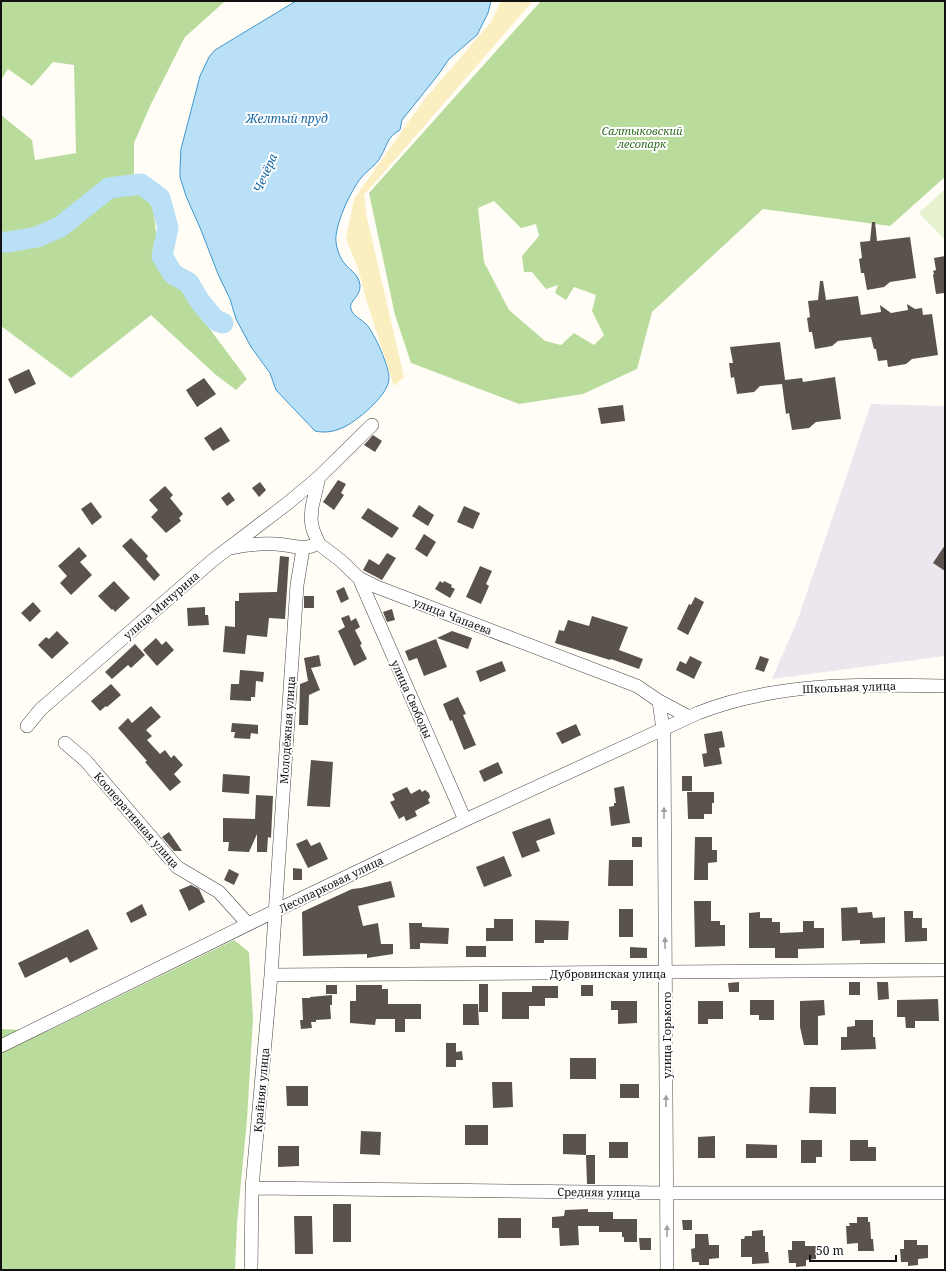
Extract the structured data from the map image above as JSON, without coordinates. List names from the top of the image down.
{
  "streets": {
    "street": [
      "улица Мичурина",
      "улица Чапаева",
      "Школьная улица",
      "улица Свободы",
      "Молодёжная улица",
      "Кооперативная улица",
      "Лесопарковая улица",
      "Дубровинская улица",
      "улица Горького",
      "Крайняя улица",
      "Средняя улица"
    ]
  },
  "crossings": [
    ["улица Мичурина", "Молодёжная улица"],
    ["улица Чапаева", "Школьная улица"],
    ["улица Чапаева", "улица Свободы"],
    ["Школьная улица", "Лесопарковая улица"],
    ["Школьная улица", "улица Горького"],
    ["улица Свободы", "Лесопарковая улица"],
    ["Молодёжная улица", "Лесопарковая улица"],
    ["Молодёжная улица", "Крайняя улица"],
    ["Кооперативная улица", "Лесопарковая улица"],
    ["Лесопарковая улица", "улица Горького"],
    ["Лесопарковая улица", "Крайняя улица"],
    ["Дубровинская улица", "улица Горького"],
    ["Дубровинская улица", "Крайняя улица"],
    ["улица Горького", "Средняя улица"],
    ["Крайняя улица", "Средняя улица"]
  ],
  "one_way": ["улица Горького"],
  "water": ["Желтый пруд", "Чечёра"],
  "parks": ["Салтыковский лесопарк"],
  "scale_bar": "50 m"
}
